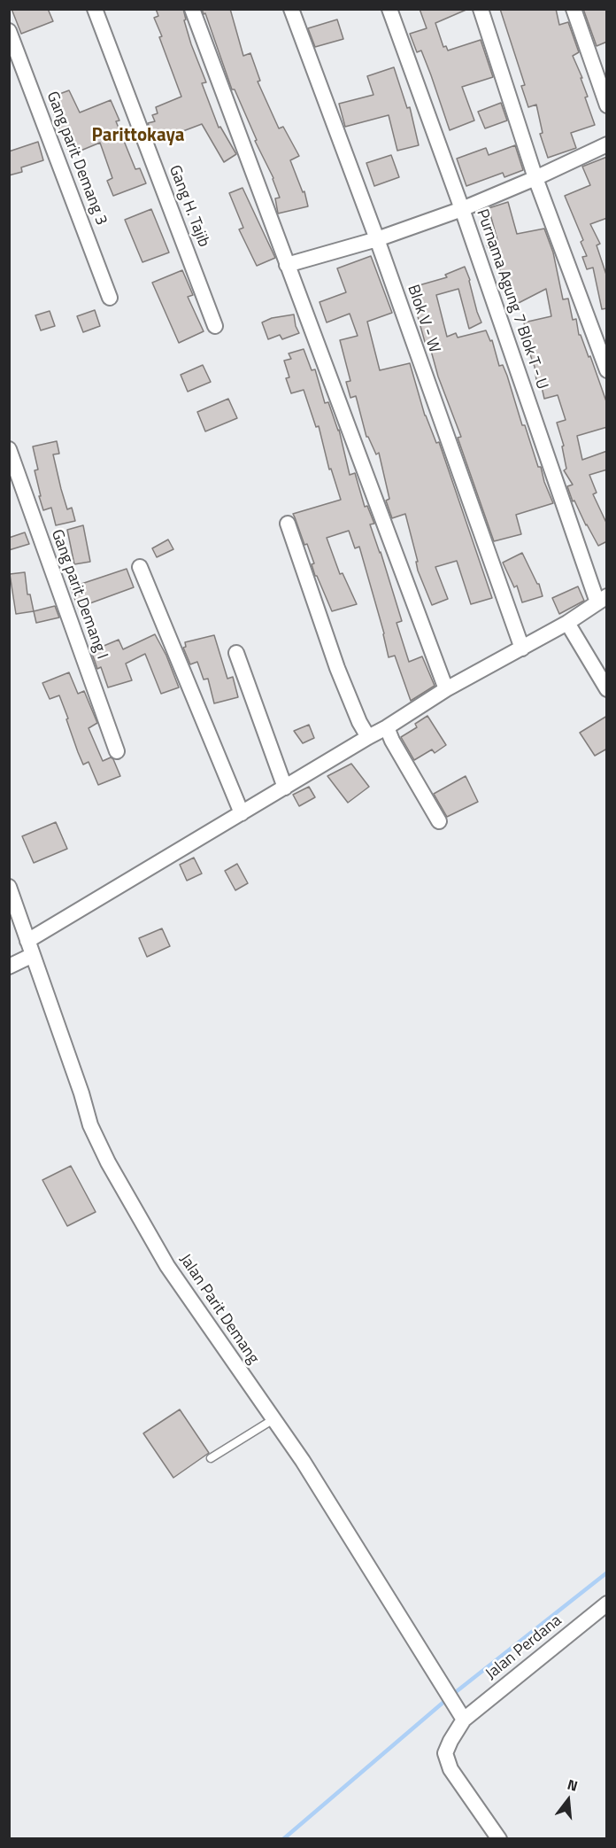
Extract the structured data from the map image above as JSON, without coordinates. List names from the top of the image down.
{
  "streets": {
    "street": [
      "Gang parit Demang 3",
      "Gang H. Tajib",
      "Purnama Agung 7 Blok T - U",
      "Blok V - W",
      "Gang parit Demang I",
      "Jalan Parit Demang",
      "Jalan Perdana"
    ]
  },
  "crossings": [
    ["Jalan Parit Demang", "Jalan Perdana"]
  ],
  "districts": ["Parittokaya"],
  "north": "top"
}
